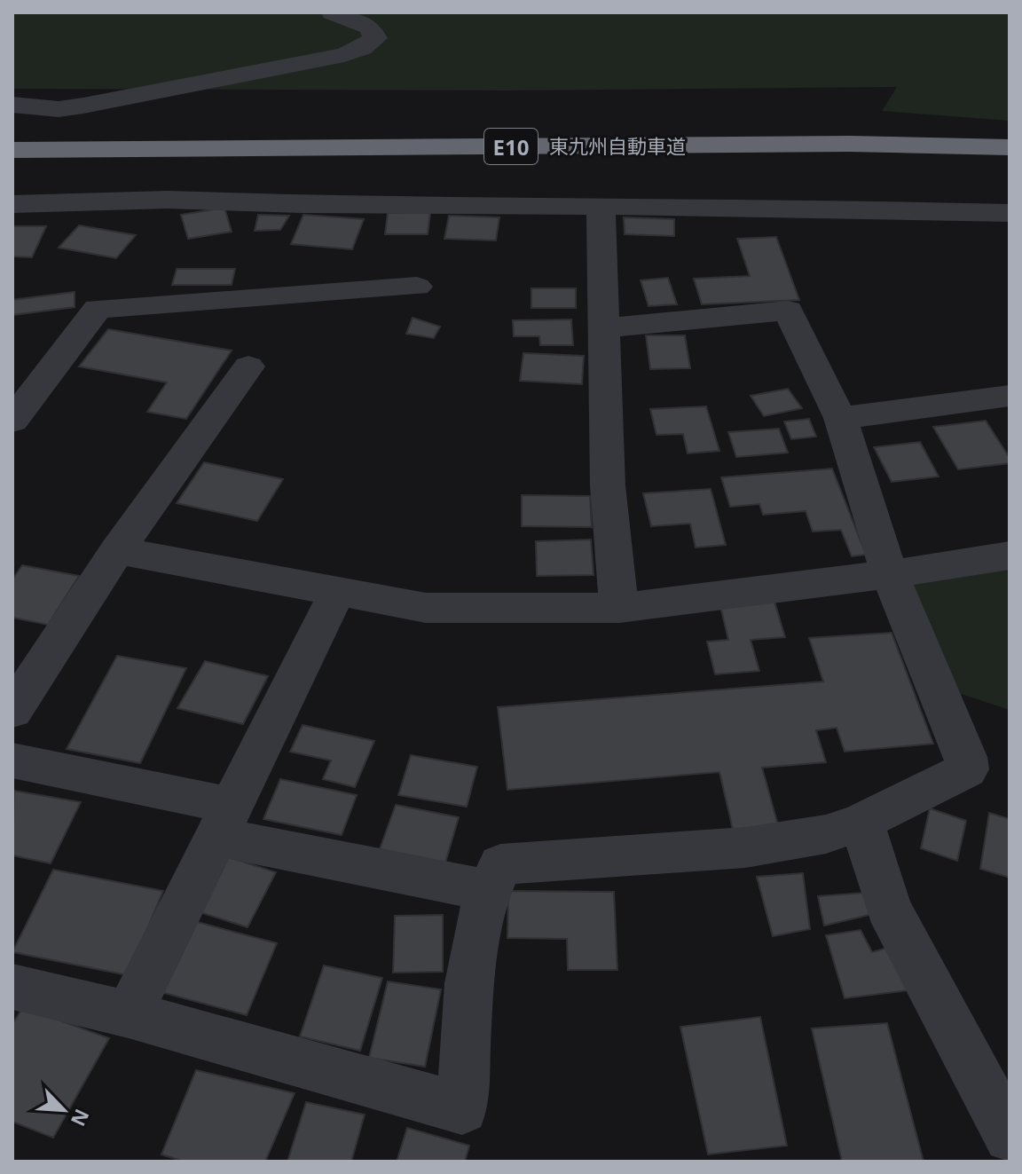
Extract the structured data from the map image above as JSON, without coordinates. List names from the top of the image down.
{
  "streets": {
    "highway": ["東九州自動車道", "E10"]
  },
  "north": "bottom right"
}
